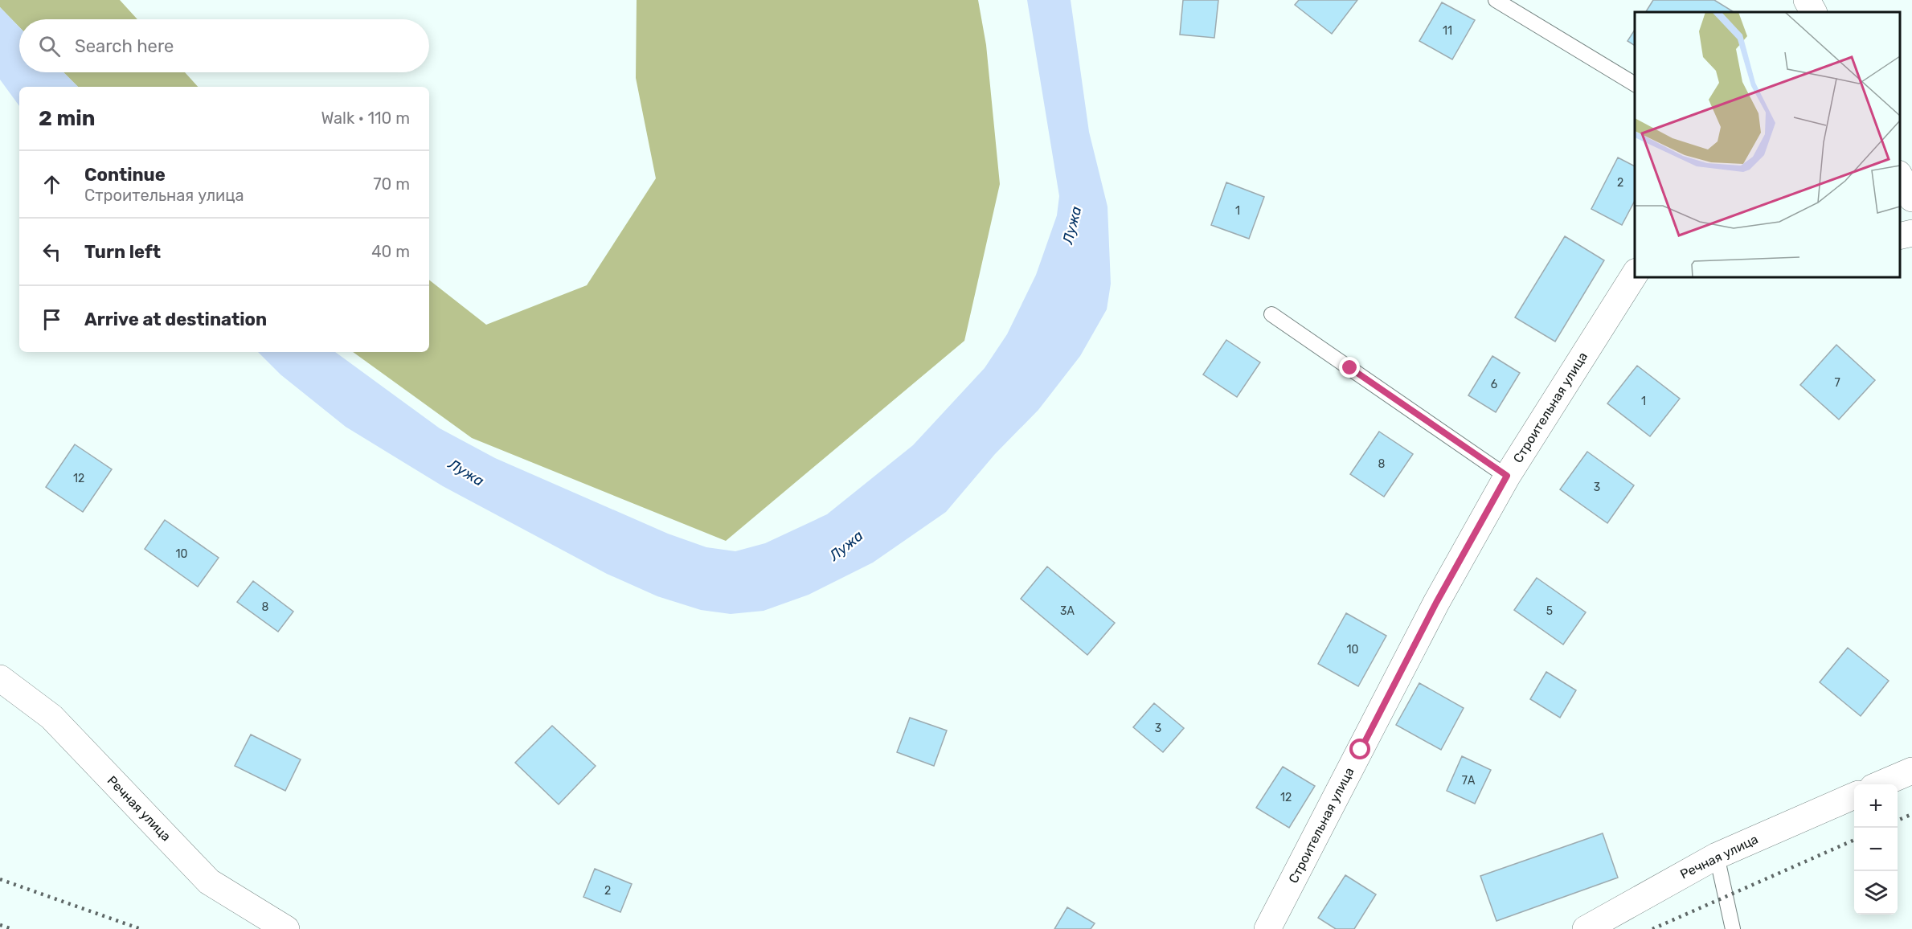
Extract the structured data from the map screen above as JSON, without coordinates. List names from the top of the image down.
{
  "streets": {
    "street": ["Строительная улица", "Речная улица"]
  },
  "water": ["Лужа"],
  "house_numbers": [
    "11",
    "2",
    "1",
    "7",
    "6",
    "1",
    "8",
    "12",
    "3",
    "10",
    "8",
    "3А",
    "5",
    "10",
    "3",
    "7А",
    "12",
    "2"
  ],
  "page": {
    "search": "Search here",
    "heading": ["2 min", "Walk · 110 m"],
    "list": [
      ["Continue", "Строительная улица", "70 m"],
      ["Turn left", "40 m"],
      "Arrive at destination"
    ],
    "map_buttons": ["+", "−"]
  }
}
